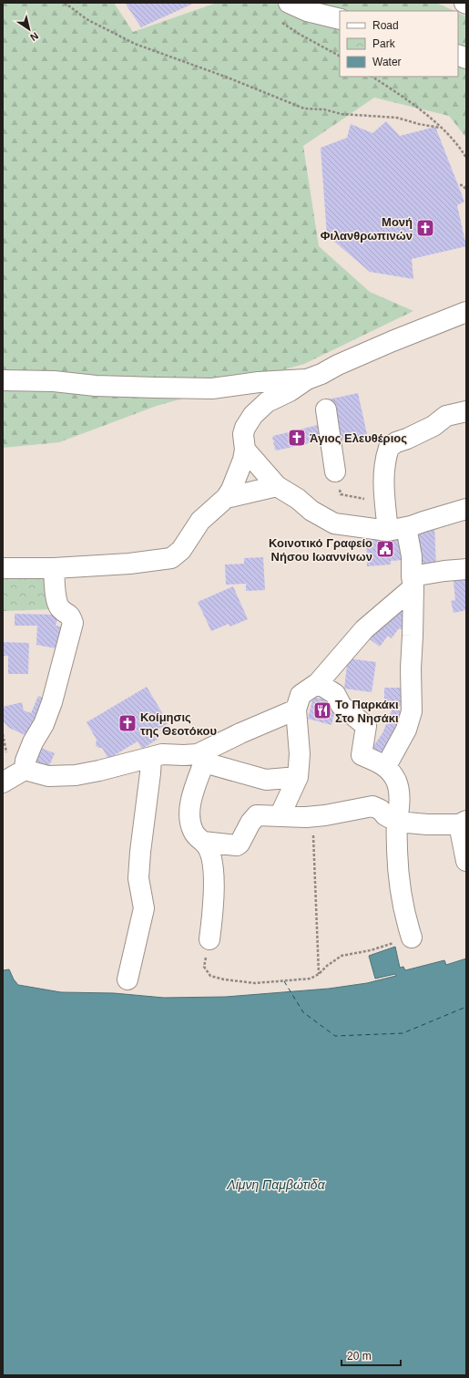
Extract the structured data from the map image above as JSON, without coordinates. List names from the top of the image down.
{
  "water": ["Λίμνη Παμβώτιδα"],
  "places": {
    "church": ["Μονή Φιλανθρωπινών", "Άγιος Ελευθέριος", "Κοίμησις της Θεοτόκου"],
    "public building": ["Κοινοτικό Γραφείο Νήσου Ιωαννίνων"],
    "restaurant": ["Το Παρκάκι Στο Νησάκι"]
  },
  "legend": ["Road", "Park", "Water"],
  "scale_bar": "20 m",
  "north": "bottom right"
}
